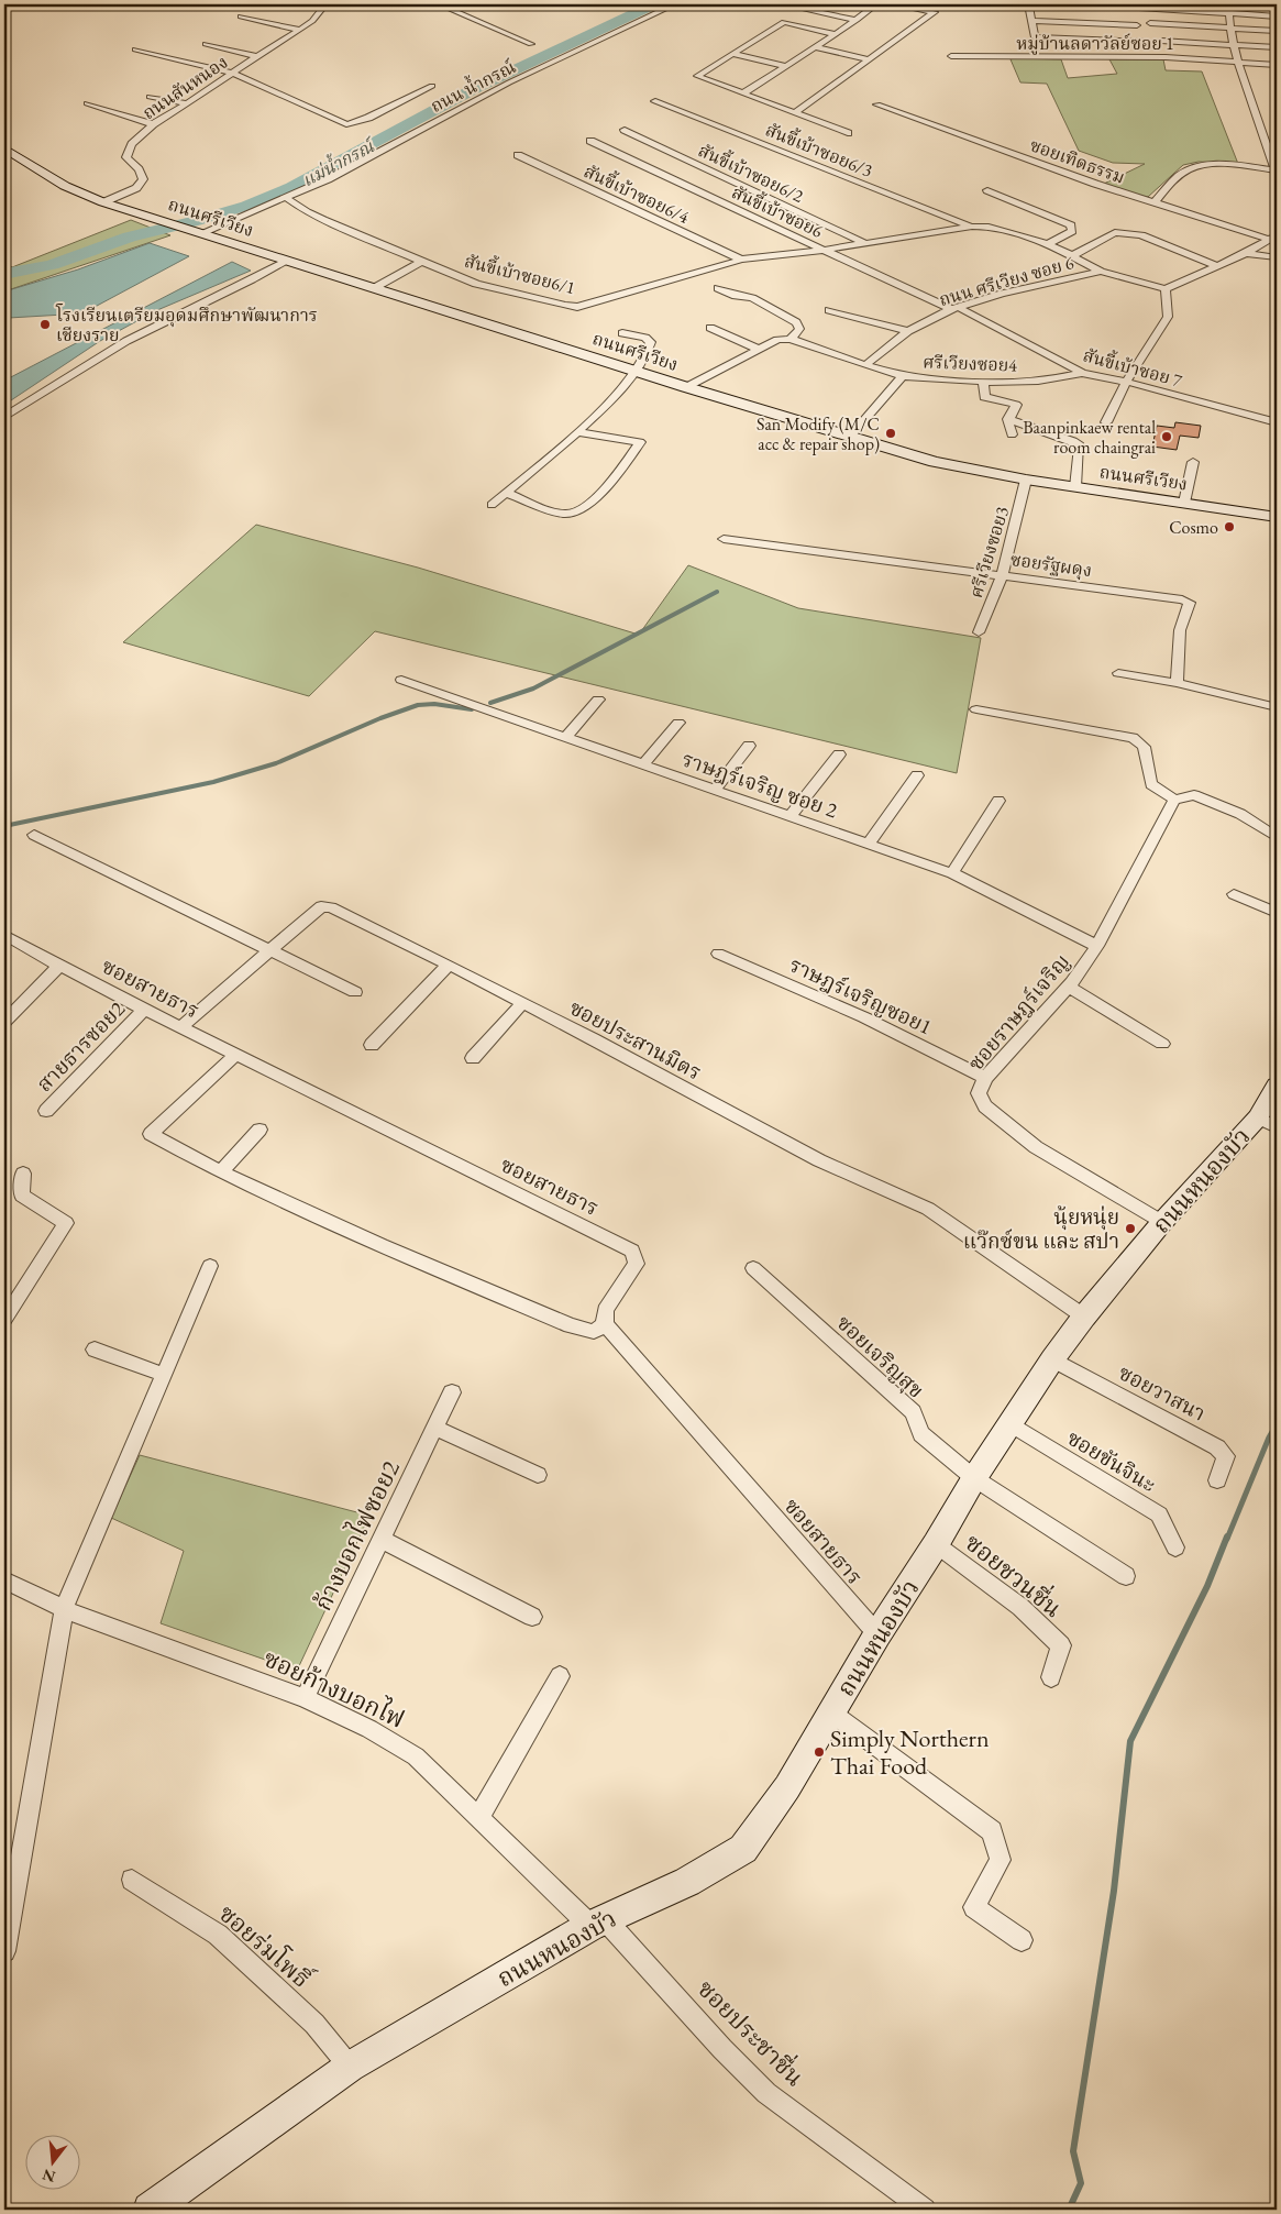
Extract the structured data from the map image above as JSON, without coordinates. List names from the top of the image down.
{
  "streets": {
    "main road": ["ถนนศรีเวียง", "ถนนหนองบัว"],
    "street": [
      "หมู่บ้านลดาวัลย์ซอย 1",
      "ถนน น้ำกรณ์",
      "ถนนสันหนอง",
      "สันขี้เบ้าซอย6/3",
      "ซอยเทิดธรรม",
      "สันขี้เบ้าซอย6/2",
      "สันขี้เบ้าซอย6/4",
      "สันขี้เบ้าซอย6",
      "สันขี้เบ้าซอย6/1",
      "ถนน ศรีเวียง ซอย 6",
      "ศรีเวียงซอย4",
      "สันขี้เบ้าซอย 7",
      "ศรีเวียงซอย3",
      "ซอยรัฐผดุง",
      "ราษฎร์เจริญ ซอย 2",
      "ซอยสายธาร",
      "ราษฎร์เจริญซอย1",
      "ซอยราษฎร์เจริญ",
      "ซอยประสานมิตร",
      "สายธารซอย2",
      "ซอยเจริญสุข",
      "ซอยวาสนา",
      "ซอยขันจินะ",
      "ก้างบอกไฟซอย2",
      "ซอยชวนชื่น",
      "ซอยก้างบอกไฟ",
      "ซอยร่มโพธิ์",
      "ซอยประชาชื่น"
    ]
  },
  "crossings": [
    ["ถนน น้ำกรณ์", "ถนนศรีเวียง"],
    ["ถนน น้ำกรณ์", "สันขี้เบ้าซอย6/1"],
    ["ถนนสันหนอง", "ถนนศรีเวียง"],
    ["สันขี้เบ้าซอย6/3", "สันขี้เบ้าซอย6/1"],
    ["สันขี้เบ้าซอย6/2", "สันขี้เบ้าซอย6/1"],
    ["สันขี้เบ้าซอย6/4", "สันขี้เบ้าซอย6/1"],
    ["สันขี้เบ้าซอย6", "สันขี้เบ้าซอย6/1"],
    ["สันขี้เบ้าซอย6", "ถนน ศรีเวียง ซอย 6"],
    ["สันขี้เบ้าซอย6", "สันขี้เบ้าซอย 7"],
    ["ถนนศรีเวียง", "ศรีเวียงซอย4"],
    ["ถนนศรีเวียง", "ศรีเวียงซอย3"],
    ["ถนน ศรีเวียง ซอย 6", "สันขี้เบ้าซอย 7"],
    ["ศรีเวียงซอย4", "สันขี้เบ้าซอย 7"],
    ["ศรีเวียงซอย3", "ซอยรัฐผดุง"],
    ["ราษฎร์เจริญ ซอย 2", "ซอยราษฎร์เจริญ"],
    ["ซอยสายธาร", "ซอยประสานมิตร"],
    ["ซอยสายธาร", "สายธารซอย2"],
    ["ซอยสายธาร", "ถนนหนองบัว"],
    ["ราษฎร์เจริญซอย1", "ซอยราษฎร์เจริญ"],
    ["ซอยราษฎร์เจริญ", "ถนนหนองบัว"],
    ["ซอยประสานมิตร", "ถนนหนองบัว"],
    ["ถนนหนองบัว", "ซอยเจริญสุข"],
    ["ถนนหนองบัว", "ซอยวาสนา"],
    ["ถนนหนองบัว", "ซอยขันจินะ"],
    ["ถนนหนองบัว", "ซอยชวนชื่น"],
    ["ถนนหนองบัว", "ซอยก้างบอกไฟ"],
    ["ถนนหนองบัว", "ซอยร่มโพธิ์"],
    ["ถนนหนองบัว", "ซอยประชาชื่น"],
    ["ก้างบอกไฟซอย2", "ซอยก้างบอกไฟ"],
    ["ซอยก้างบอกไฟ", "ซอยประชาชื่น"]
  ],
  "water": ["แม่น้ำกรณ์"],
  "places": [
    "โรงเรียนเตรียมอุดมศึกษาพัฒนาการ เชียงราย",
    "San Modify (M/C acc & repair shop)",
    "Baanpinkaew rental room chaingrai",
    "Cosmo",
    "นุ้ยหนุ่ย แว๊กซ์ขน และ สปา",
    "Simply Northern Thai Food"
  ],
  "north": "bottom"
}
